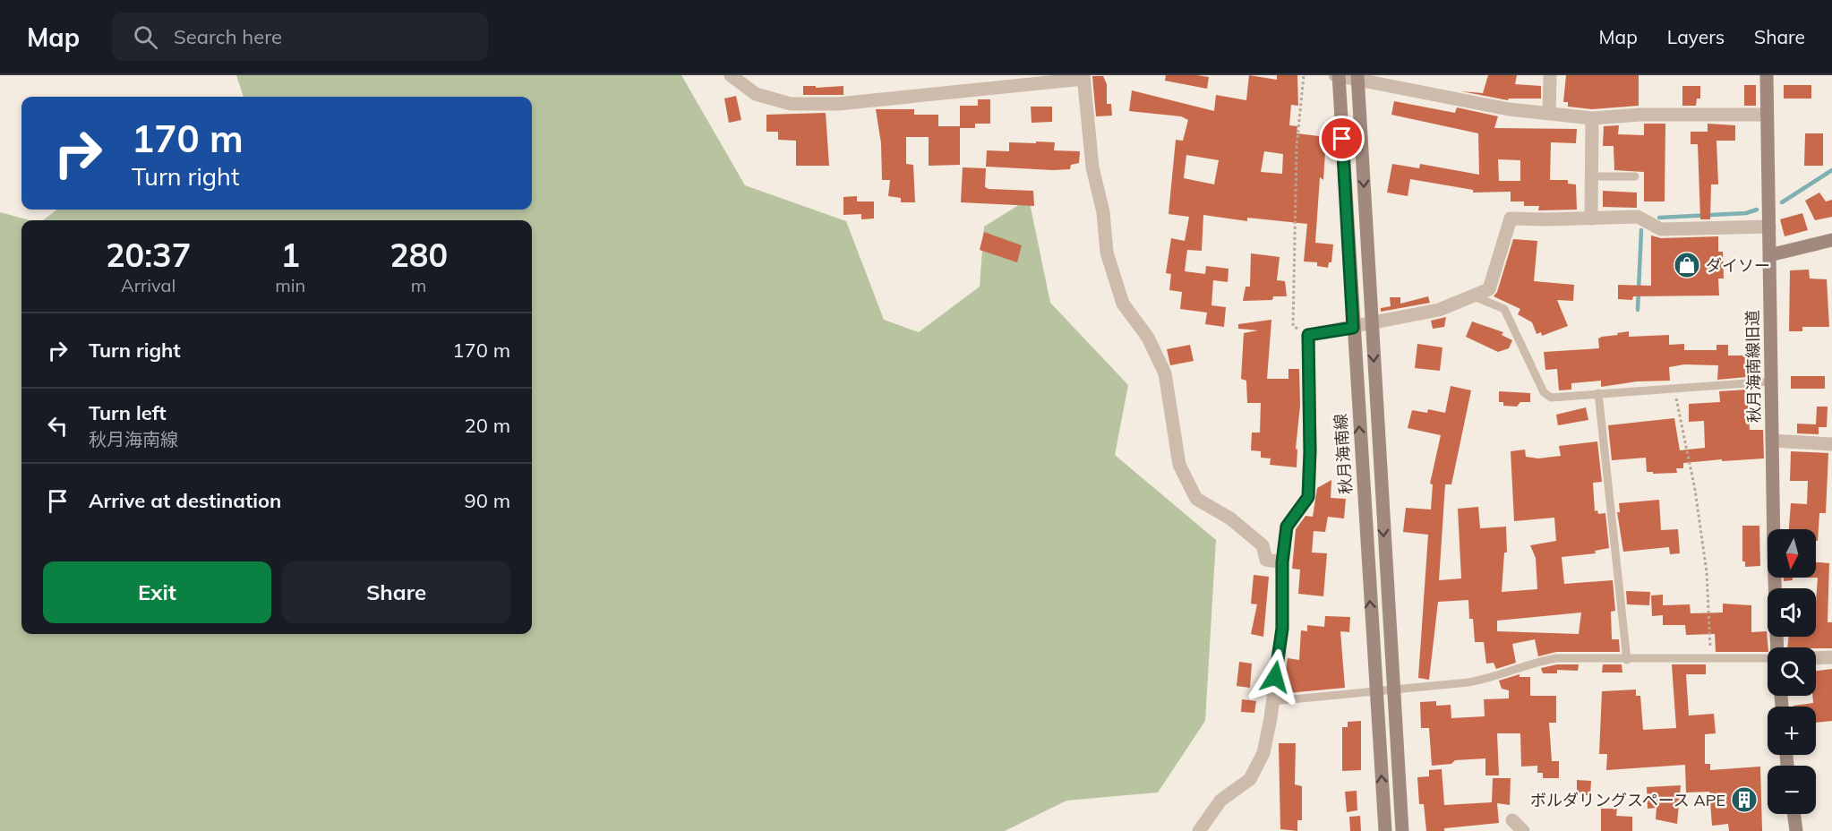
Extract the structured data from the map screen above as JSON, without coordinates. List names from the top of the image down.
{
  "streets": {
    "main road": ["秋月海南線旧道", "秋月海南線"]
  },
  "places": {
    "shop": ["ダイソー"],
    "building": ["ボルダリングスペース APE"]
  },
  "north": "bottom",
  "page": {
    "header": "Map",
    "search": "Search here",
    "nav": ["Map", "Layers", "Share"],
    "turn": ["170 m", "Turn right"],
    "eta": [
      "20:37",
      "Arrival",
      "1",
      "min",
      "280",
      "m"
    ],
    "list": [
      {
        "name": "Turn right",
        "value": "170 m"
      },
      {
        "name": "Turn left",
        "note": "秋月海南線",
        "value": "20 m"
      },
      {
        "name": "Arrive at destination",
        "value": "90 m"
      }
    ],
    "map_buttons": ["+", "−"],
    "buttons": ["Exit", "Share"]
  }
}
